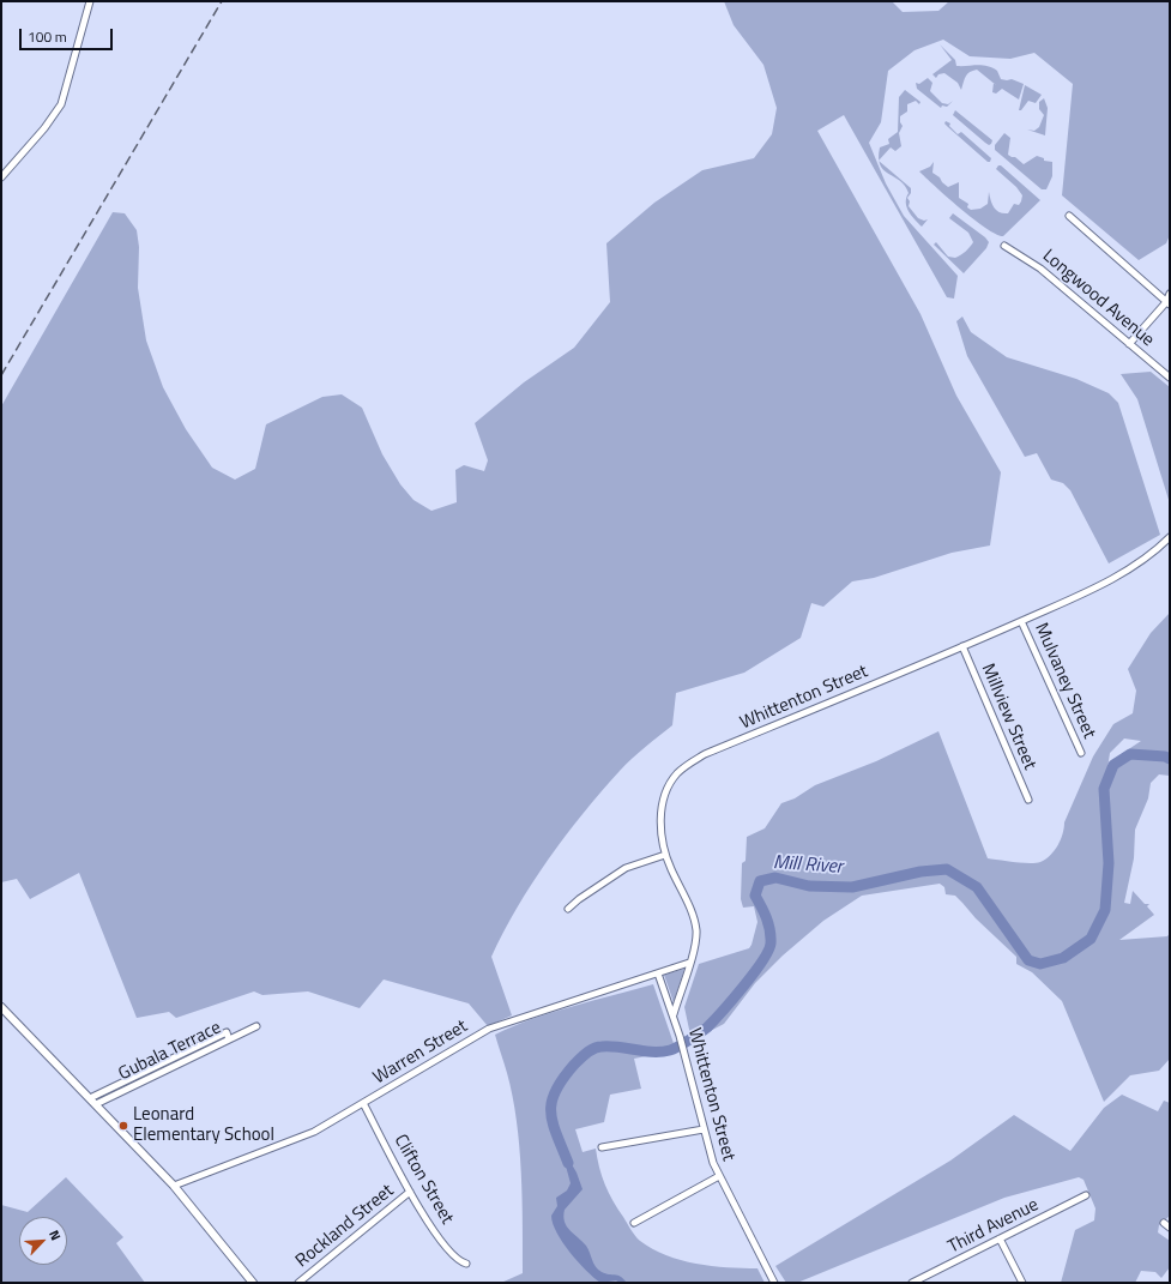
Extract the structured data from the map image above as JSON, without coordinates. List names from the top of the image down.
{
  "streets": {
    "street": [
      "Longwood Avenue",
      "Mulvaney Street",
      "Whittenton Street",
      "Millview Street",
      "Gubala Terrace",
      "Warren Street",
      "Clifton Street",
      "Rockland Street",
      "Third Avenue"
    ]
  },
  "crossings": [
    ["Mulvaney Street", "Whittenton Street"],
    ["Whittenton Street", "Millview Street"],
    ["Whittenton Street", "Warren Street"],
    ["Warren Street", "Clifton Street"],
    ["Clifton Street", "Rockland Street"]
  ],
  "water": ["Mill River"],
  "places": ["Leonard Elementary School"],
  "scale_bar": "100 m",
  "north": "top right"
}
